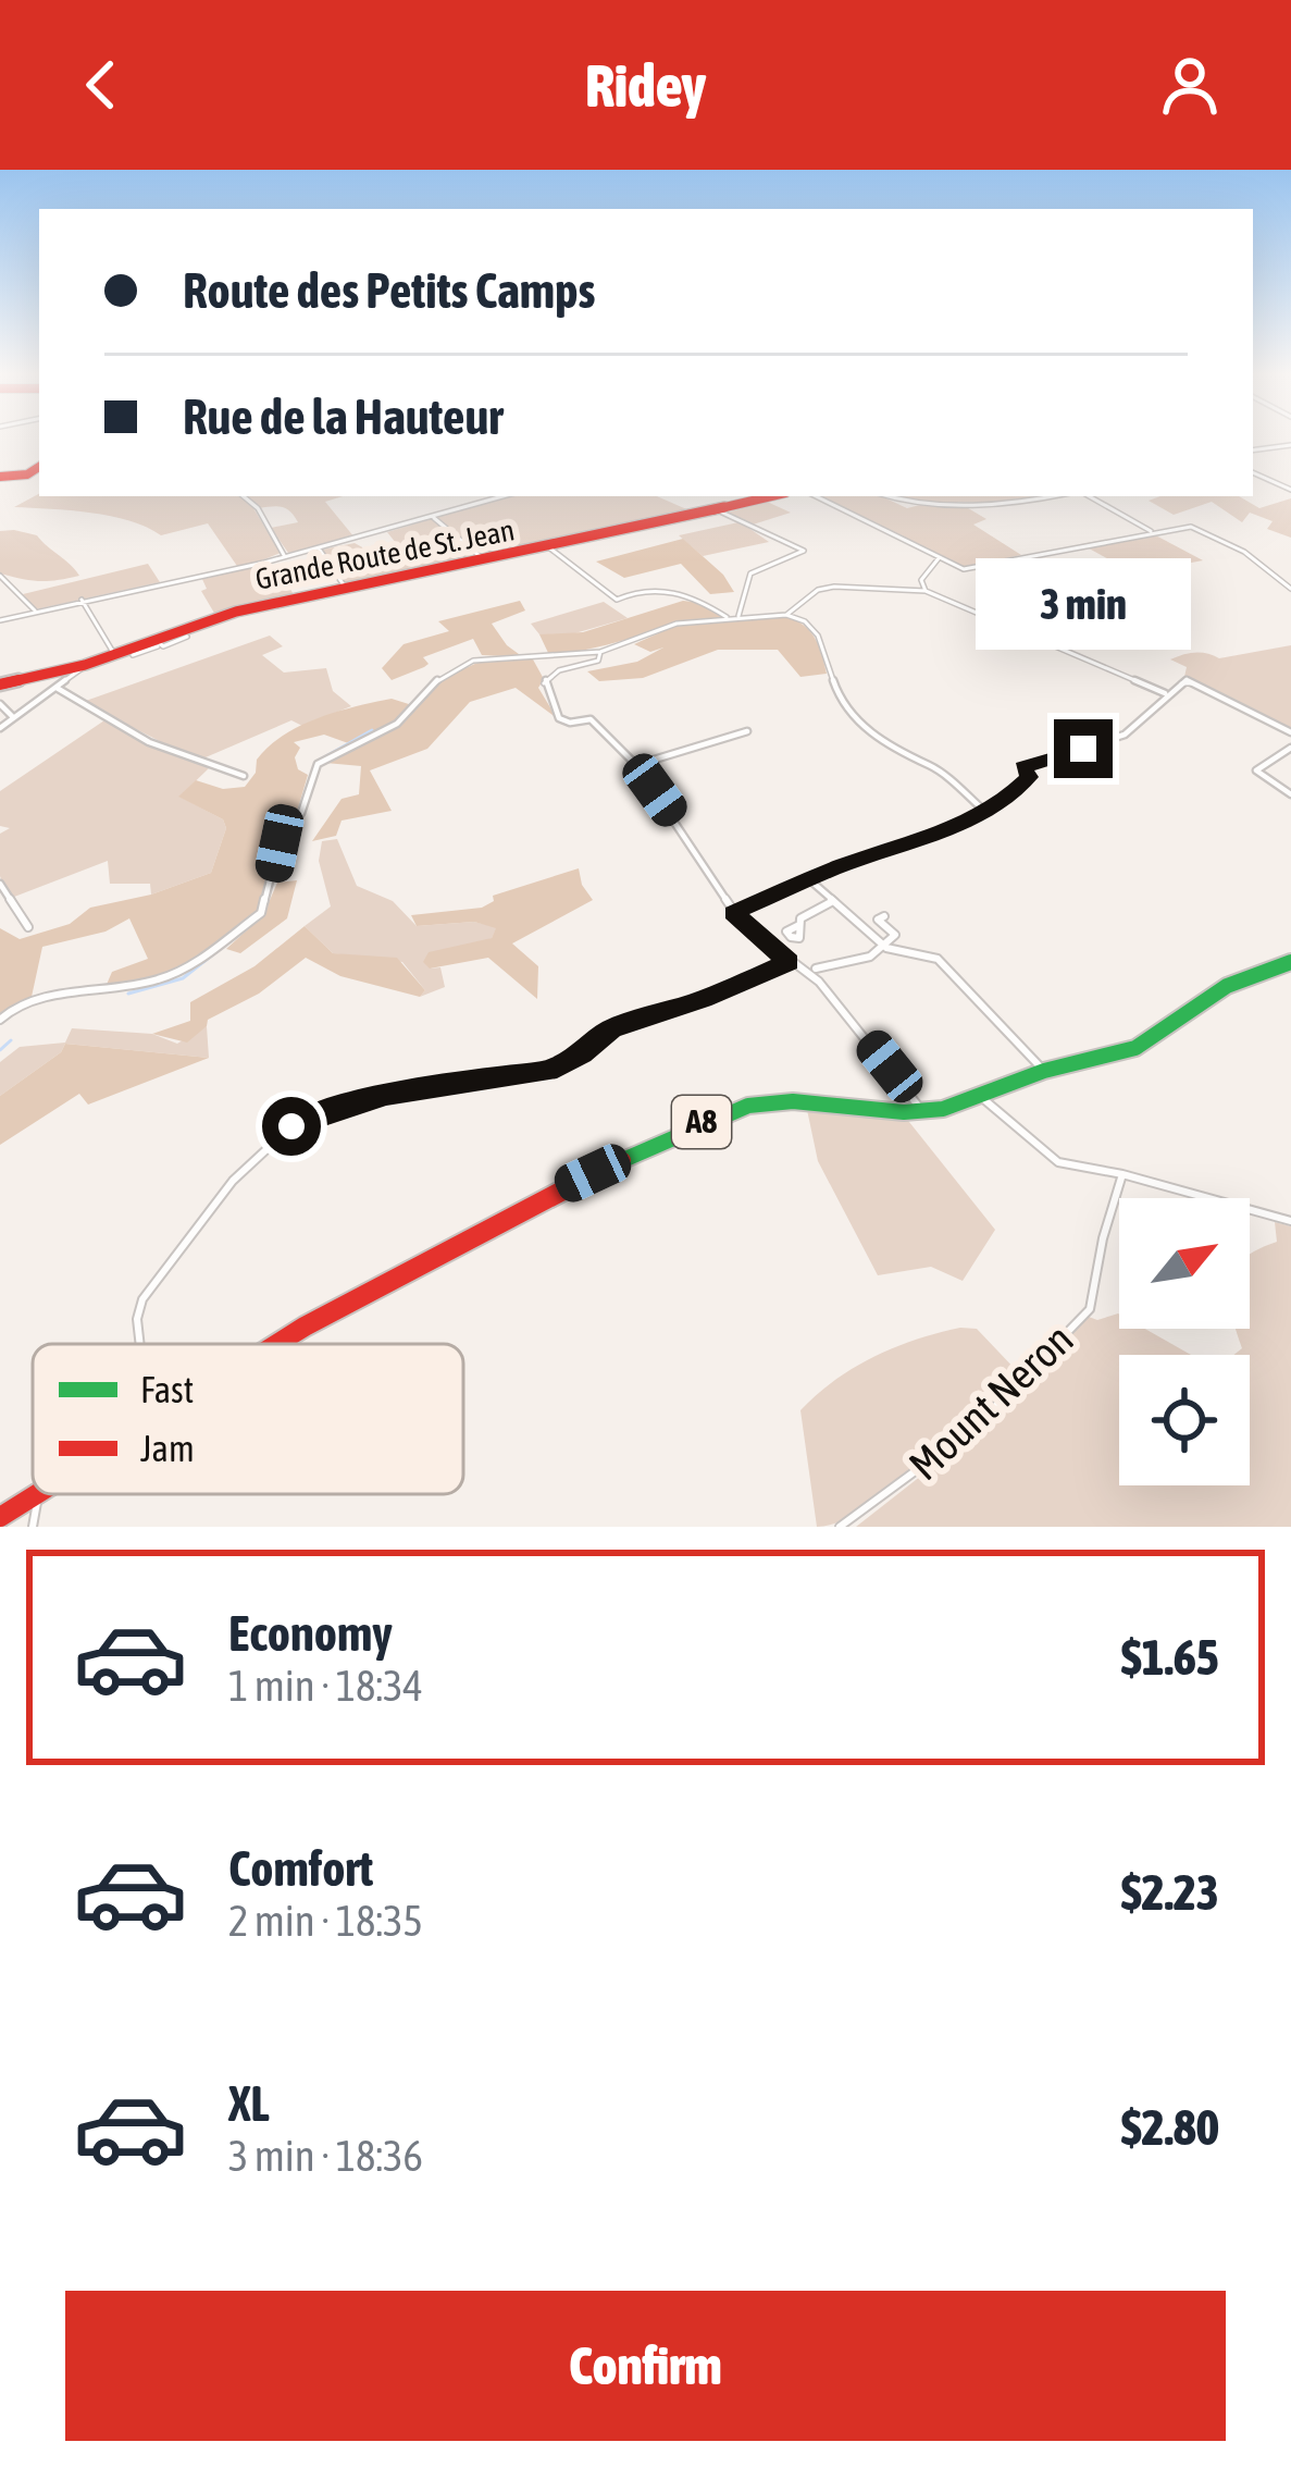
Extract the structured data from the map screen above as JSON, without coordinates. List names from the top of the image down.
{
  "streets": {
    "main road": ["Grande Route de St. Jean", "A8"],
    "street": ["Mount Neron"]
  },
  "legend": ["Fast", "Jam"],
  "north": "top right",
  "page": {
    "header": "Ridey",
    "banner": ["Route des Petits Camps", "Rue de la Hauteur"],
    "bubble": "3 min",
    "list": [
      {
        "name": "Economy",
        "note": "1 min · 18:34",
        "value": "$1.65"
      },
      {
        "name": "Comfort",
        "note": "2 min · 18:35",
        "value": "$2.23"
      },
      {
        "name": "XL",
        "note": "3 min · 18:36",
        "value": "$2.80"
      }
    ],
    "buttons": "Confirm"
  }
}
